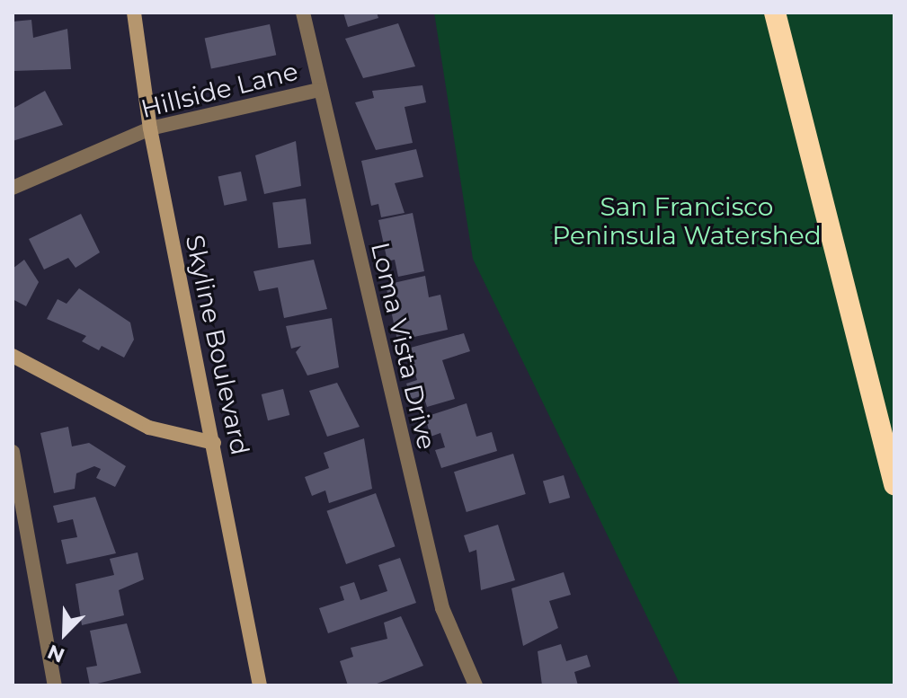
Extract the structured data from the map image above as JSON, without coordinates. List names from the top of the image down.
{
  "streets": {
    "main road": ["Skyline Boulevard"],
    "street": ["Hillside Lane", "Loma Vista Drive"]
  },
  "crossings": [
    ["Hillside Lane", "Skyline Boulevard"],
    ["Hillside Lane", "Loma Vista Drive"]
  ],
  "parks": ["San Francisco Peninsula Watershed"],
  "north": "bottom left"
}
